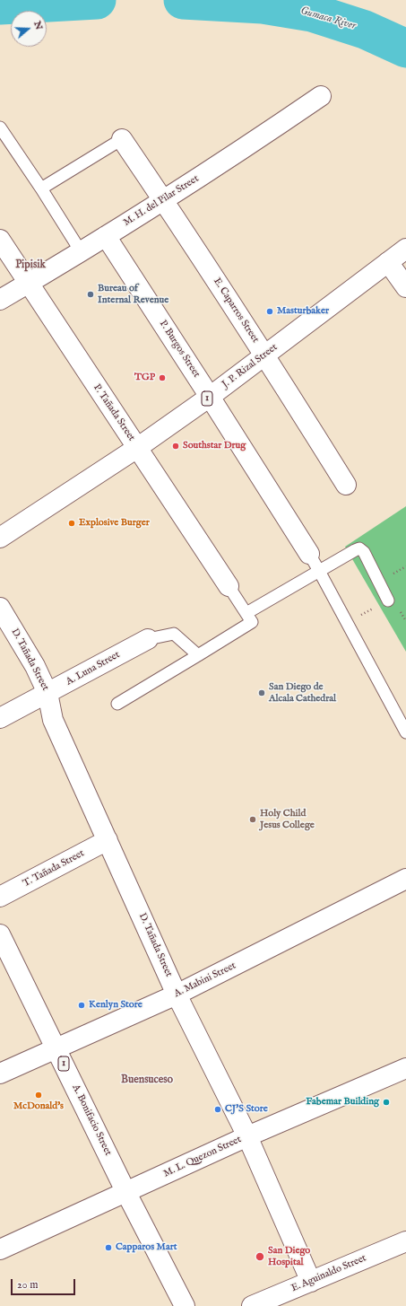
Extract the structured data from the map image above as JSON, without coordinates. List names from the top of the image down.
{
  "streets": {
    "street": [
      "M. H. del Pilar Street",
      "E. Caparros Street",
      "P. Burgos Street",
      "J. P. Rizal Street",
      "1",
      "P. Tañada Street",
      "D. Tañada Street",
      "A. Luna Street",
      "T. Tañada Street",
      "A. Mabini Street",
      "A. Bonifacio Street",
      "M. L. Quezon Street",
      "E. Aguinaldo Street"
    ]
  },
  "crossings": [
    ["M. H. del Pilar Street", "E. Caparros Street"],
    ["M. H. del Pilar Street", "P. Burgos Street"],
    ["M. H. del Pilar Street", "P. Tañada Street"],
    ["E. Caparros Street", "J. P. Rizal Street"],
    ["P. Burgos Street", "J. P. Rizal Street"],
    ["J. P. Rizal Street", "P. Tañada Street"],
    ["D. Tañada Street", "A. Luna Street"],
    ["D. Tañada Street", "T. Tañada Street"],
    ["D. Tañada Street", "A. Mabini Street"],
    ["D. Tañada Street", "M. L. Quezon Street"],
    ["D. Tañada Street", "E. Aguinaldo Street"],
    ["A. Mabini Street", "A. Bonifacio Street"],
    ["A. Bonifacio Street", "M. L. Quezon Street"]
  ],
  "districts": ["Pipisik", "Buensuceso"],
  "water": ["Gumaca River"],
  "places": [
    "Bureau of Internal Revenue",
    "Masturbaker",
    "TGP",
    "Southstar Drug",
    "Explosive Burger",
    "San Diego de Alcala Cathedral",
    "Holy Child Jesus College",
    "Kenlyn Store",
    "McDonald's",
    "Fabemar Building",
    "CJ'S Store",
    "Capparos Mart",
    "San Diego Hospital"
  ],
  "scale_bar": "20 m",
  "north": "right"
}
